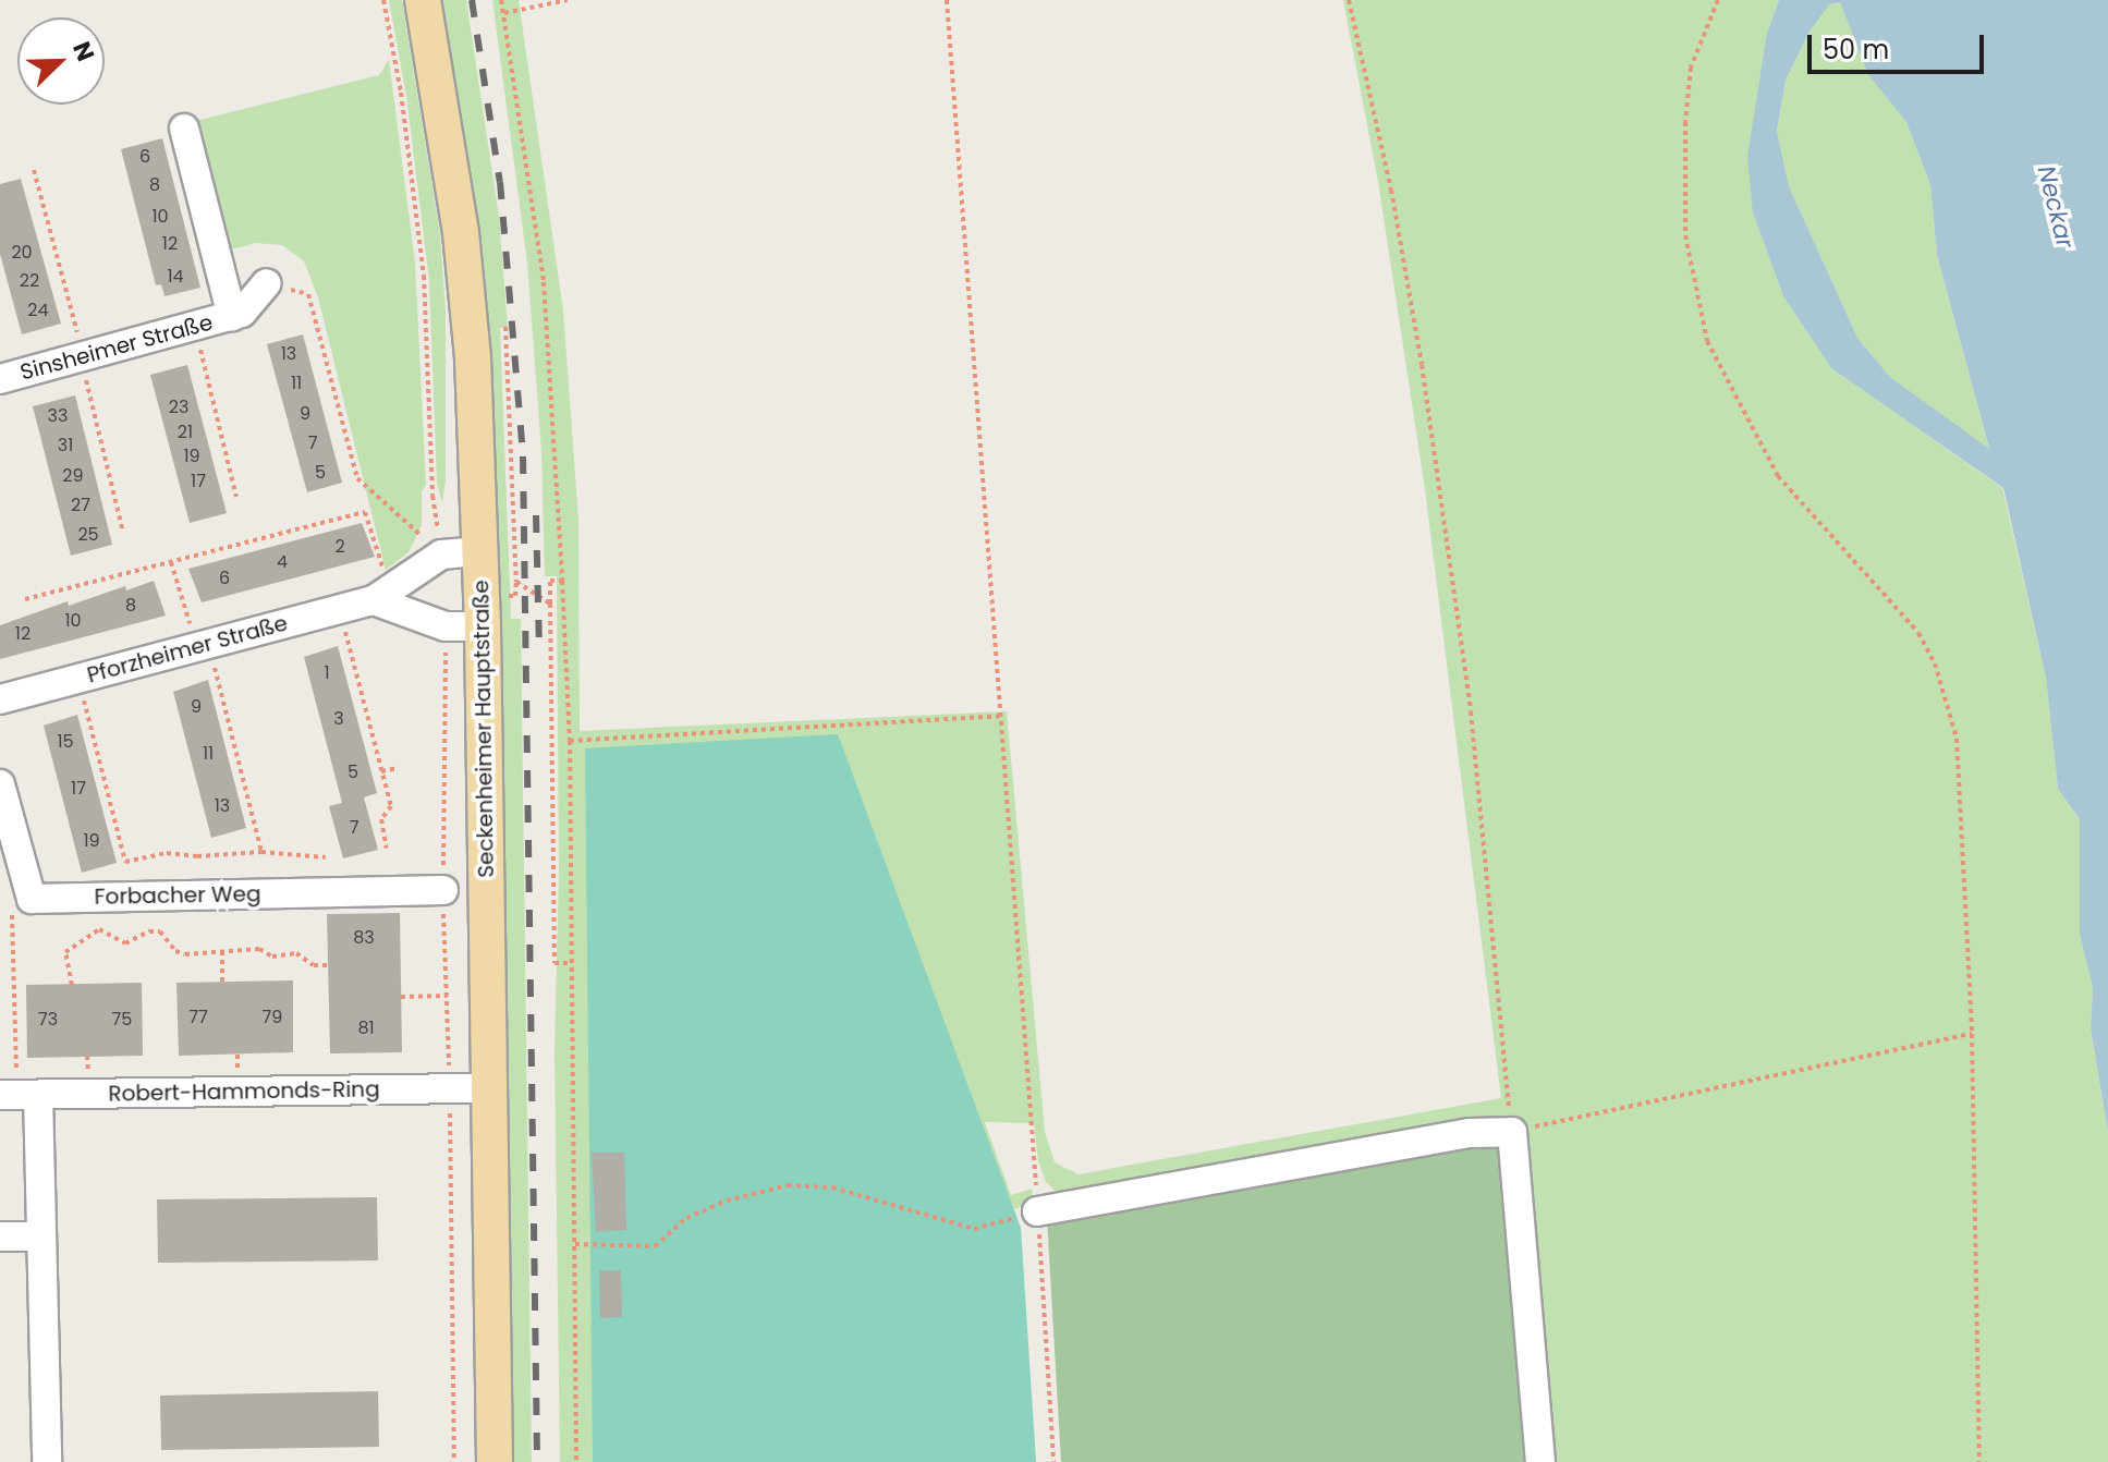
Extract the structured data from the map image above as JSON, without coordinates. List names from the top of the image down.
{
  "streets": {
    "main road": ["Seckenheimer Hauptstraße"],
    "street": [
      "Sinsheimer Straße",
      "Pforzheimer Straße",
      "Forbacher Weg",
      "Robert-Hammonds-Ring"
    ]
  },
  "crossings": [
    ["Pforzheimer Straße", "Seckenheimer Hauptstraße"],
    ["Seckenheimer Hauptstraße", "Robert-Hammonds-Ring"]
  ],
  "water": ["Neckar"],
  "house_numbers": [
    "6",
    "8",
    "10",
    "12",
    "20",
    "14",
    "22",
    "24",
    "13",
    "11",
    "23",
    "9",
    "33",
    "21",
    "7",
    "31",
    "19",
    "5",
    "29",
    "17",
    "27",
    "25",
    "2",
    "4",
    "6",
    "8",
    "10",
    "12",
    "1",
    "9",
    "3",
    "15",
    "11",
    "5",
    "17",
    "13",
    "7",
    "19",
    "83",
    "77",
    "79",
    "73",
    "75",
    "81"
  ],
  "scale_bar": "50 m",
  "north": "top right"
}
